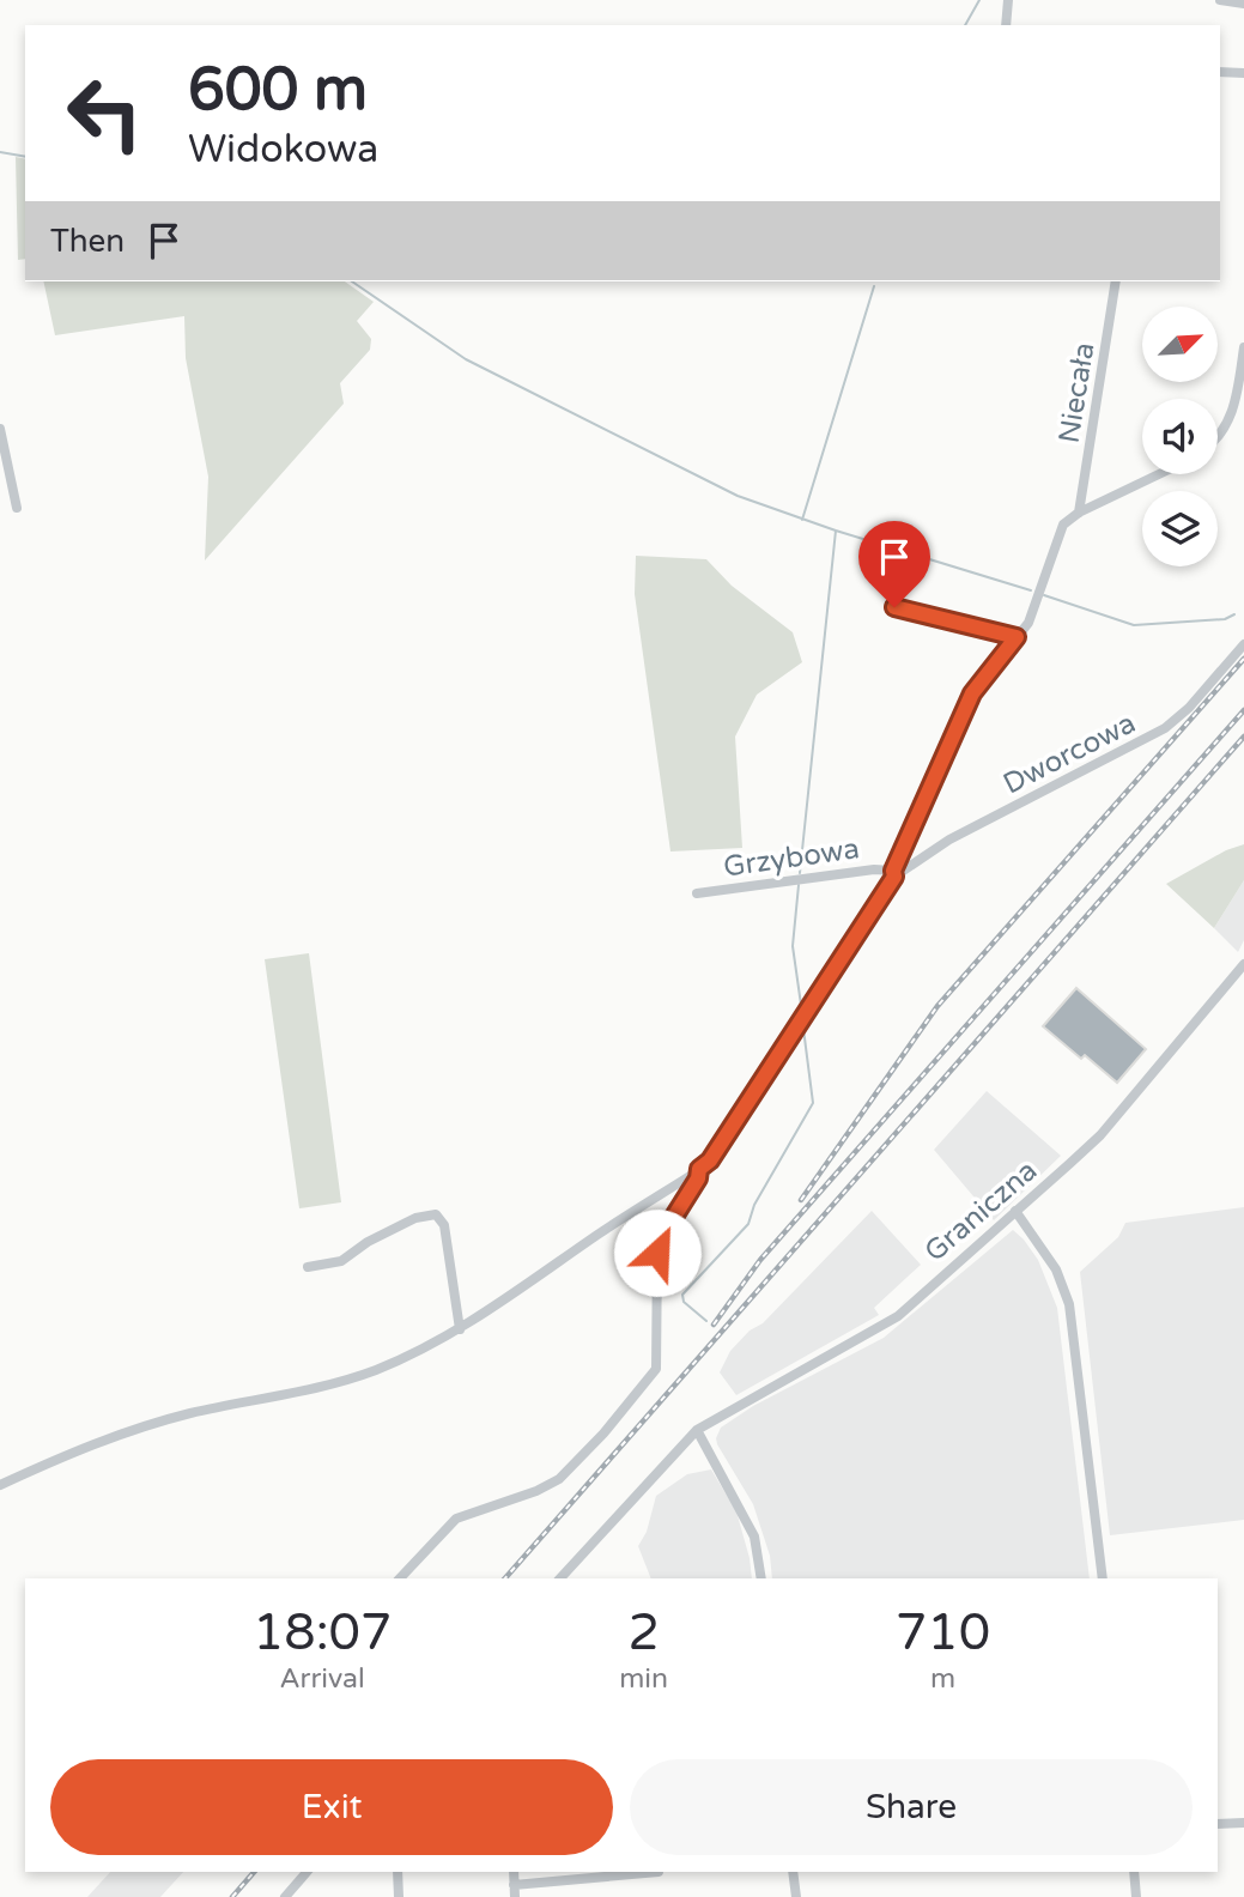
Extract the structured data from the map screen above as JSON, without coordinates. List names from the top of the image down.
{
  "streets": {
    "street": [
      "Niecała",
      "Dworcowa",
      "Grzybowa",
      "Graniczna"
    ]
  },
  "crossings": [
    ["Dworcowa", "Grzybowa"]
  ],
  "north": "top right",
  "page": {
    "turn": ["600 m", "Widokowa"],
    "then": "Then",
    "eta": [
      "18:07",
      "Arrival",
      "2",
      "min",
      "710",
      "m"
    ],
    "buttons": ["Exit", "Share"]
  }
}
